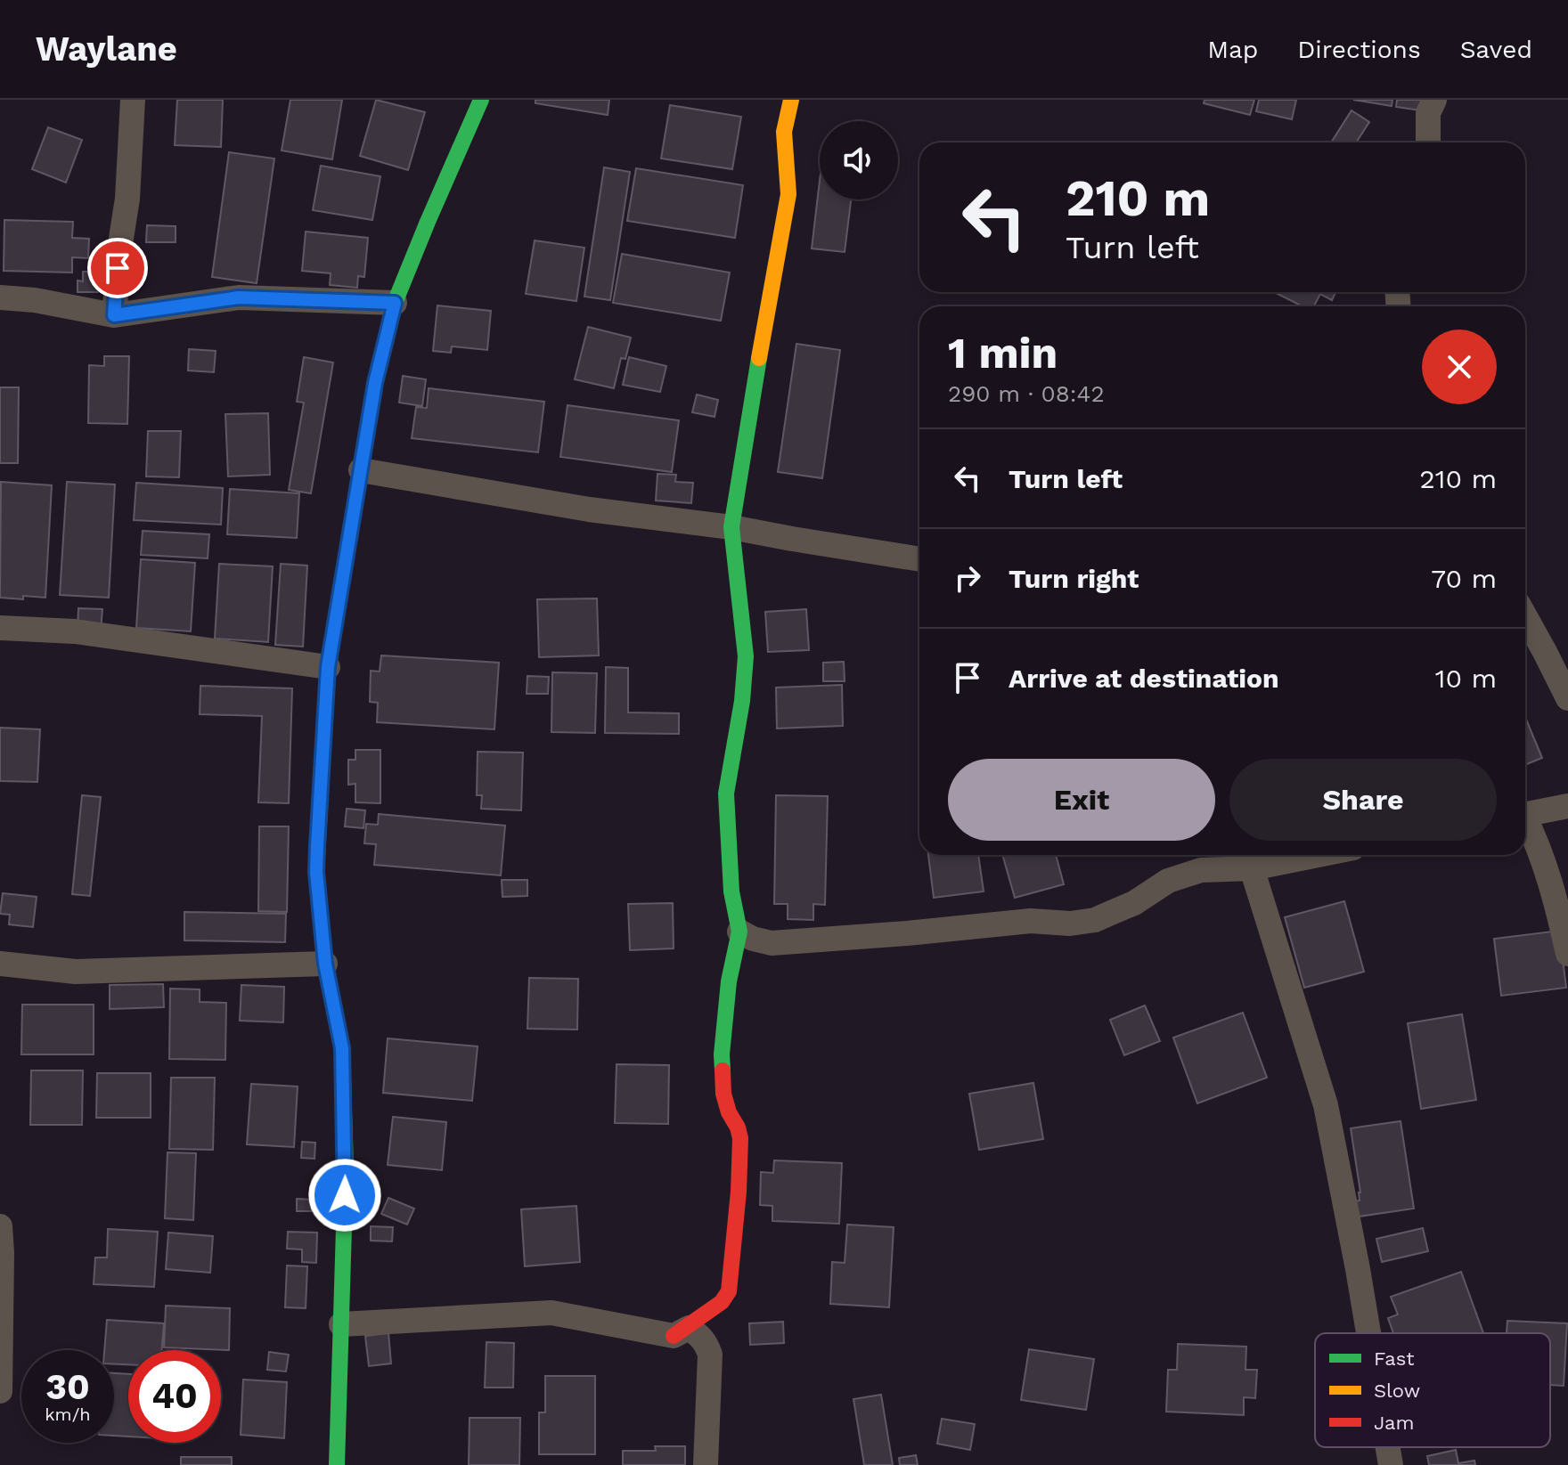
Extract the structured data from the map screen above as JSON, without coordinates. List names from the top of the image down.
{
  "legend": ["Fast", "Slow", "Jam"],
  "page": {
    "header": "Waylane",
    "nav": ["Map", "Directions", "Saved"],
    "turn": ["210 m", "Turn left"],
    "heading": ["1 min", "290 m · 08:42"],
    "list": [
      {
        "name": "Turn left",
        "value": "210 m"
      },
      {
        "name": "Turn right",
        "value": "70 m"
      },
      {
        "name": "Arrive at destination",
        "value": "10 m"
      }
    ],
    "buttons": ["Exit", "Share"],
    "speed": "30 km/h",
    "limit": "40"
  }
}
